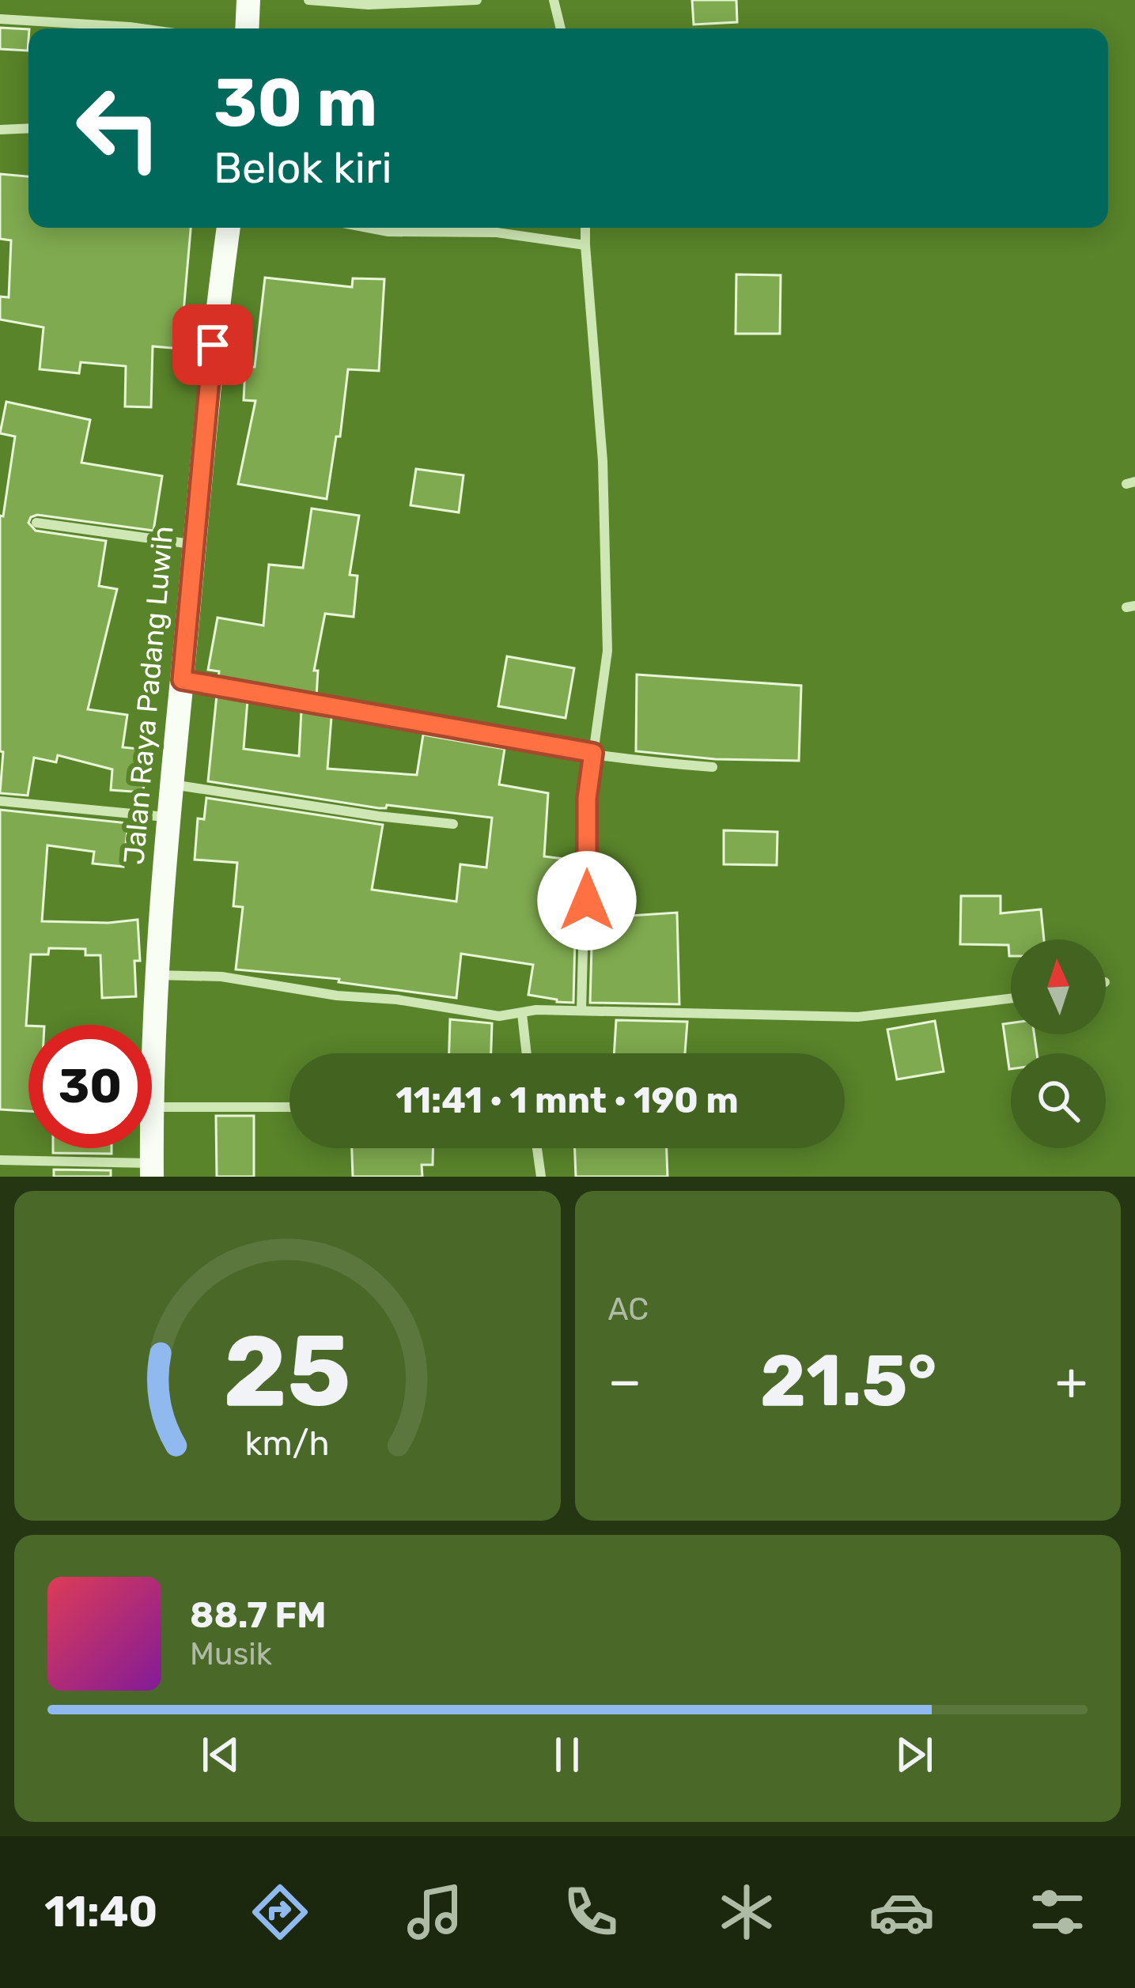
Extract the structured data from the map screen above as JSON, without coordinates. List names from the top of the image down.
{
  "streets": {
    "main road": ["Jalan Raya Padang Luwih"]
  },
  "north": "top",
  "page": {
    "turn": ["30 m", "Belok kiri"],
    "limit": "30",
    "trip": "11:41 · 1 mnt · 190 m",
    "tile": "AC",
    "heat": ["−", "21.5°", "+"],
    "song": ["88.7 FM", "Musik"],
    "tabs": "11:40",
    "gauge": ["25", "km/h"]
  }
}
